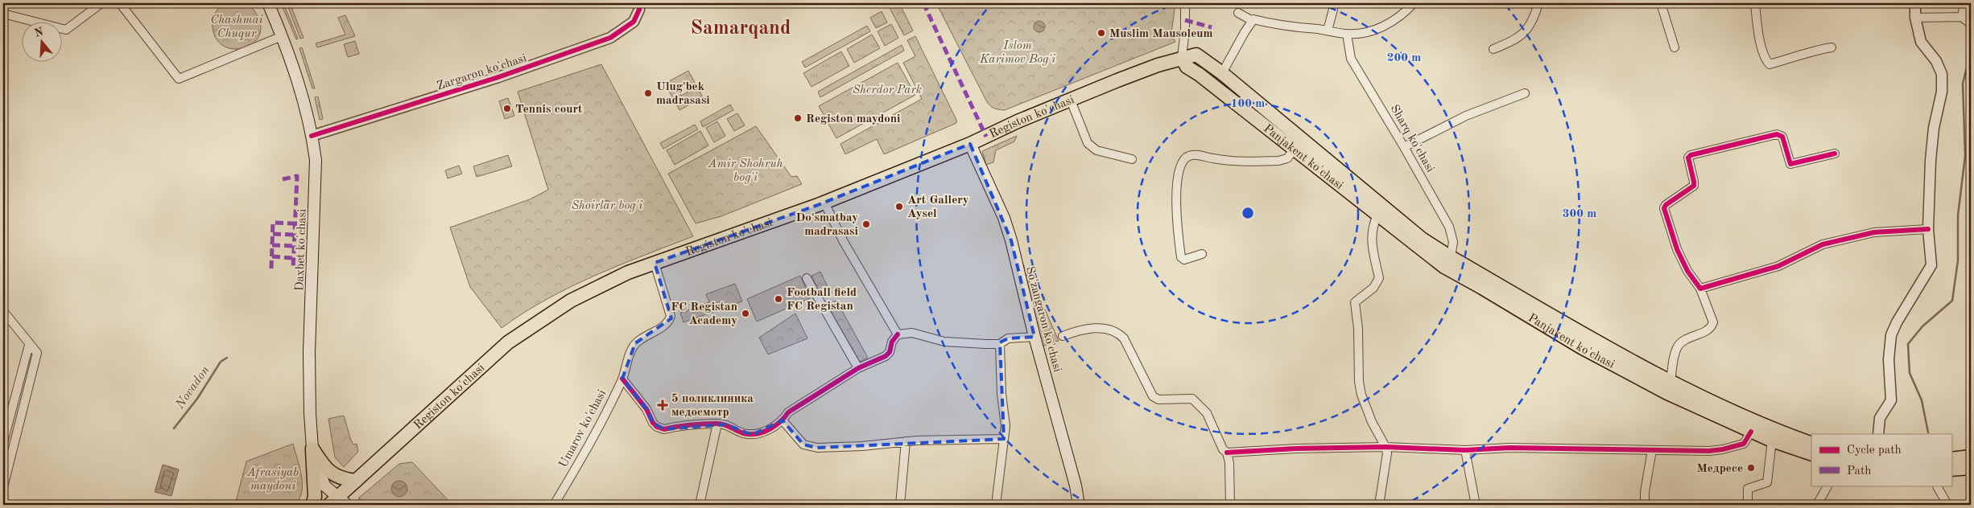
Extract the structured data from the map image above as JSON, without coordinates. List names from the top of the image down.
{
  "streets": {
    "main road": [
      "Registon ko'chasi",
      "Panjakent ko'chasi",
      "Daxbet ko'chasi",
      "So'zangaron ko'chasi"
    ],
    "street": ["Zargaron ko'chasi", "Sharq ko'chasi", "Umarov ko'chasi"]
  },
  "crossings": [
    ["Zargaron ko'chasi", "Daxbet ko'chasi"],
    ["Registon ko'chasi", "Panjakent ko'chasi"],
    ["Registon ko'chasi", "Daxbet ko'chasi"],
    ["Registon ko'chasi", "So'zangaron ko'chasi"],
    ["Registon ko'chasi", "Umarov ko'chasi"],
    ["Sharq ko'chasi", "Panjakent ko'chasi"]
  ],
  "districts": ["Samarqand"],
  "water": ["Novadon"],
  "parks": [
    "Chashmai Chuqur",
    "Islom Karimov Bog'i",
    "Sherdor Park",
    "Amir Shohruh bog'i",
    "Shoirlar bog'i",
    "Afrasiyab maydoni"
  ],
  "places": {
    "other": [
      "Muslim Mausoleum",
      "Ulug'bek mаdrаsasi",
      "Tennis court",
      "Registon maydoni",
      "Art Gallery Aysel",
      "Do'smatbay madrasasi",
      "Football field FC Registan",
      "FC Registan Academy",
      "Медресе"
    ],
    "health": ["5 поликлиника медосмотр"]
  },
  "legend": ["Cycle path", "Path"],
  "north": "top",
  "rings": ["200 m", "100 m", "300 m"]
}
